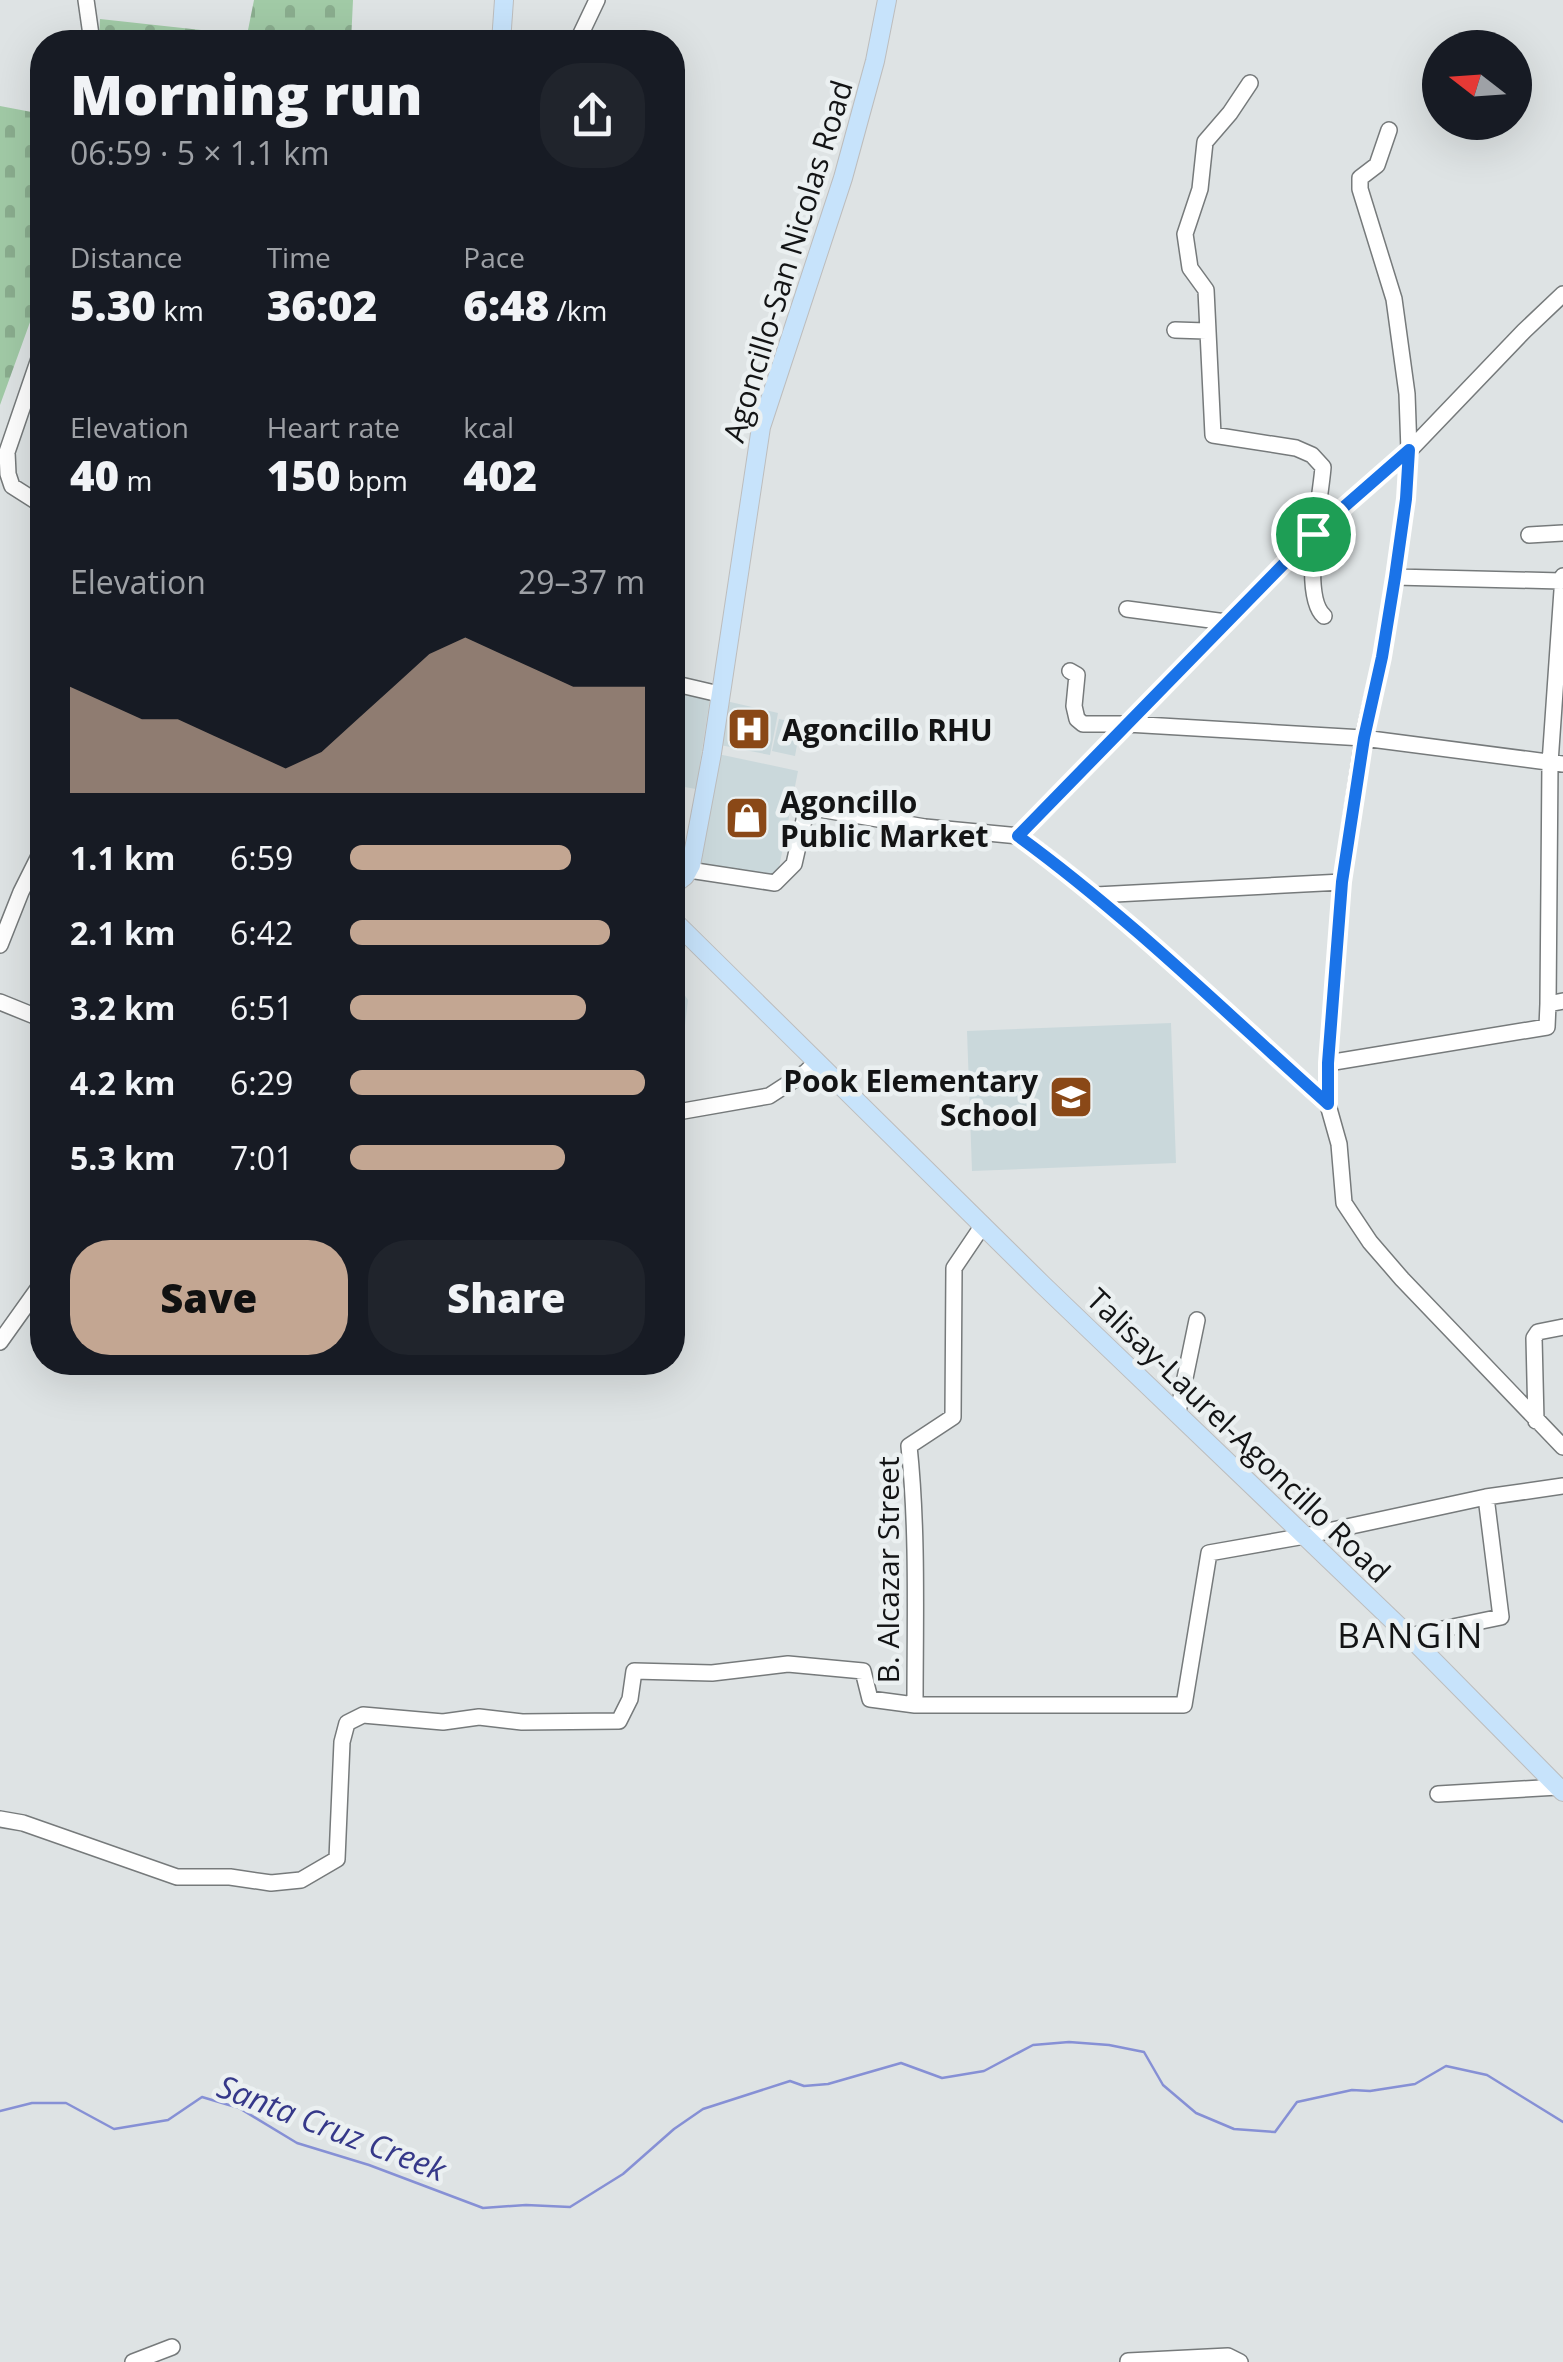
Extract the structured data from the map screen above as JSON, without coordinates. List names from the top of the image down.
{
  "streets": {
    "main road": ["Agoncillo-San Nicolas Road", "Talisay-Laurel-Agoncillo Road"],
    "street": ["B. Alcazar Street"]
  },
  "crossings": [
    ["Talisay-Laurel-Agoncillo Road", "B. Alcazar Street"]
  ],
  "districts": ["BANGIN"],
  "water": ["Santa Cruz Creek"],
  "places": {
    "hospital": ["Agoncillo RHU"],
    "shop": ["Agoncillo Public Market"],
    "school or university": ["Pook Elementary School"]
  },
  "north": "left",
  "page": {
    "heading": ["Morning run", "06:59 · 5 × 1.1 km"],
    "stats": [
      ["Distance", "5.30 km"],
      ["Time", "36:02"],
      ["Pace", "6:48 /km"],
      ["Elevation", "40 m"],
      ["Heart rate", "150 bpm"],
      ["kcal", "402"]
    ],
    "chart": ["Elevation", "29–37 m"],
    "list": [
      {
        "name": "1.1 km",
        "note": "6:59"
      },
      {
        "name": "2.1 km",
        "note": "6:42"
      },
      {
        "name": "3.2 km",
        "note": "6:51"
      },
      {
        "name": "4.2 km",
        "note": "6:29"
      },
      {
        "name": "5.3 km",
        "note": "7:01"
      }
    ],
    "buttons": ["Save", "Share"]
  }
}
